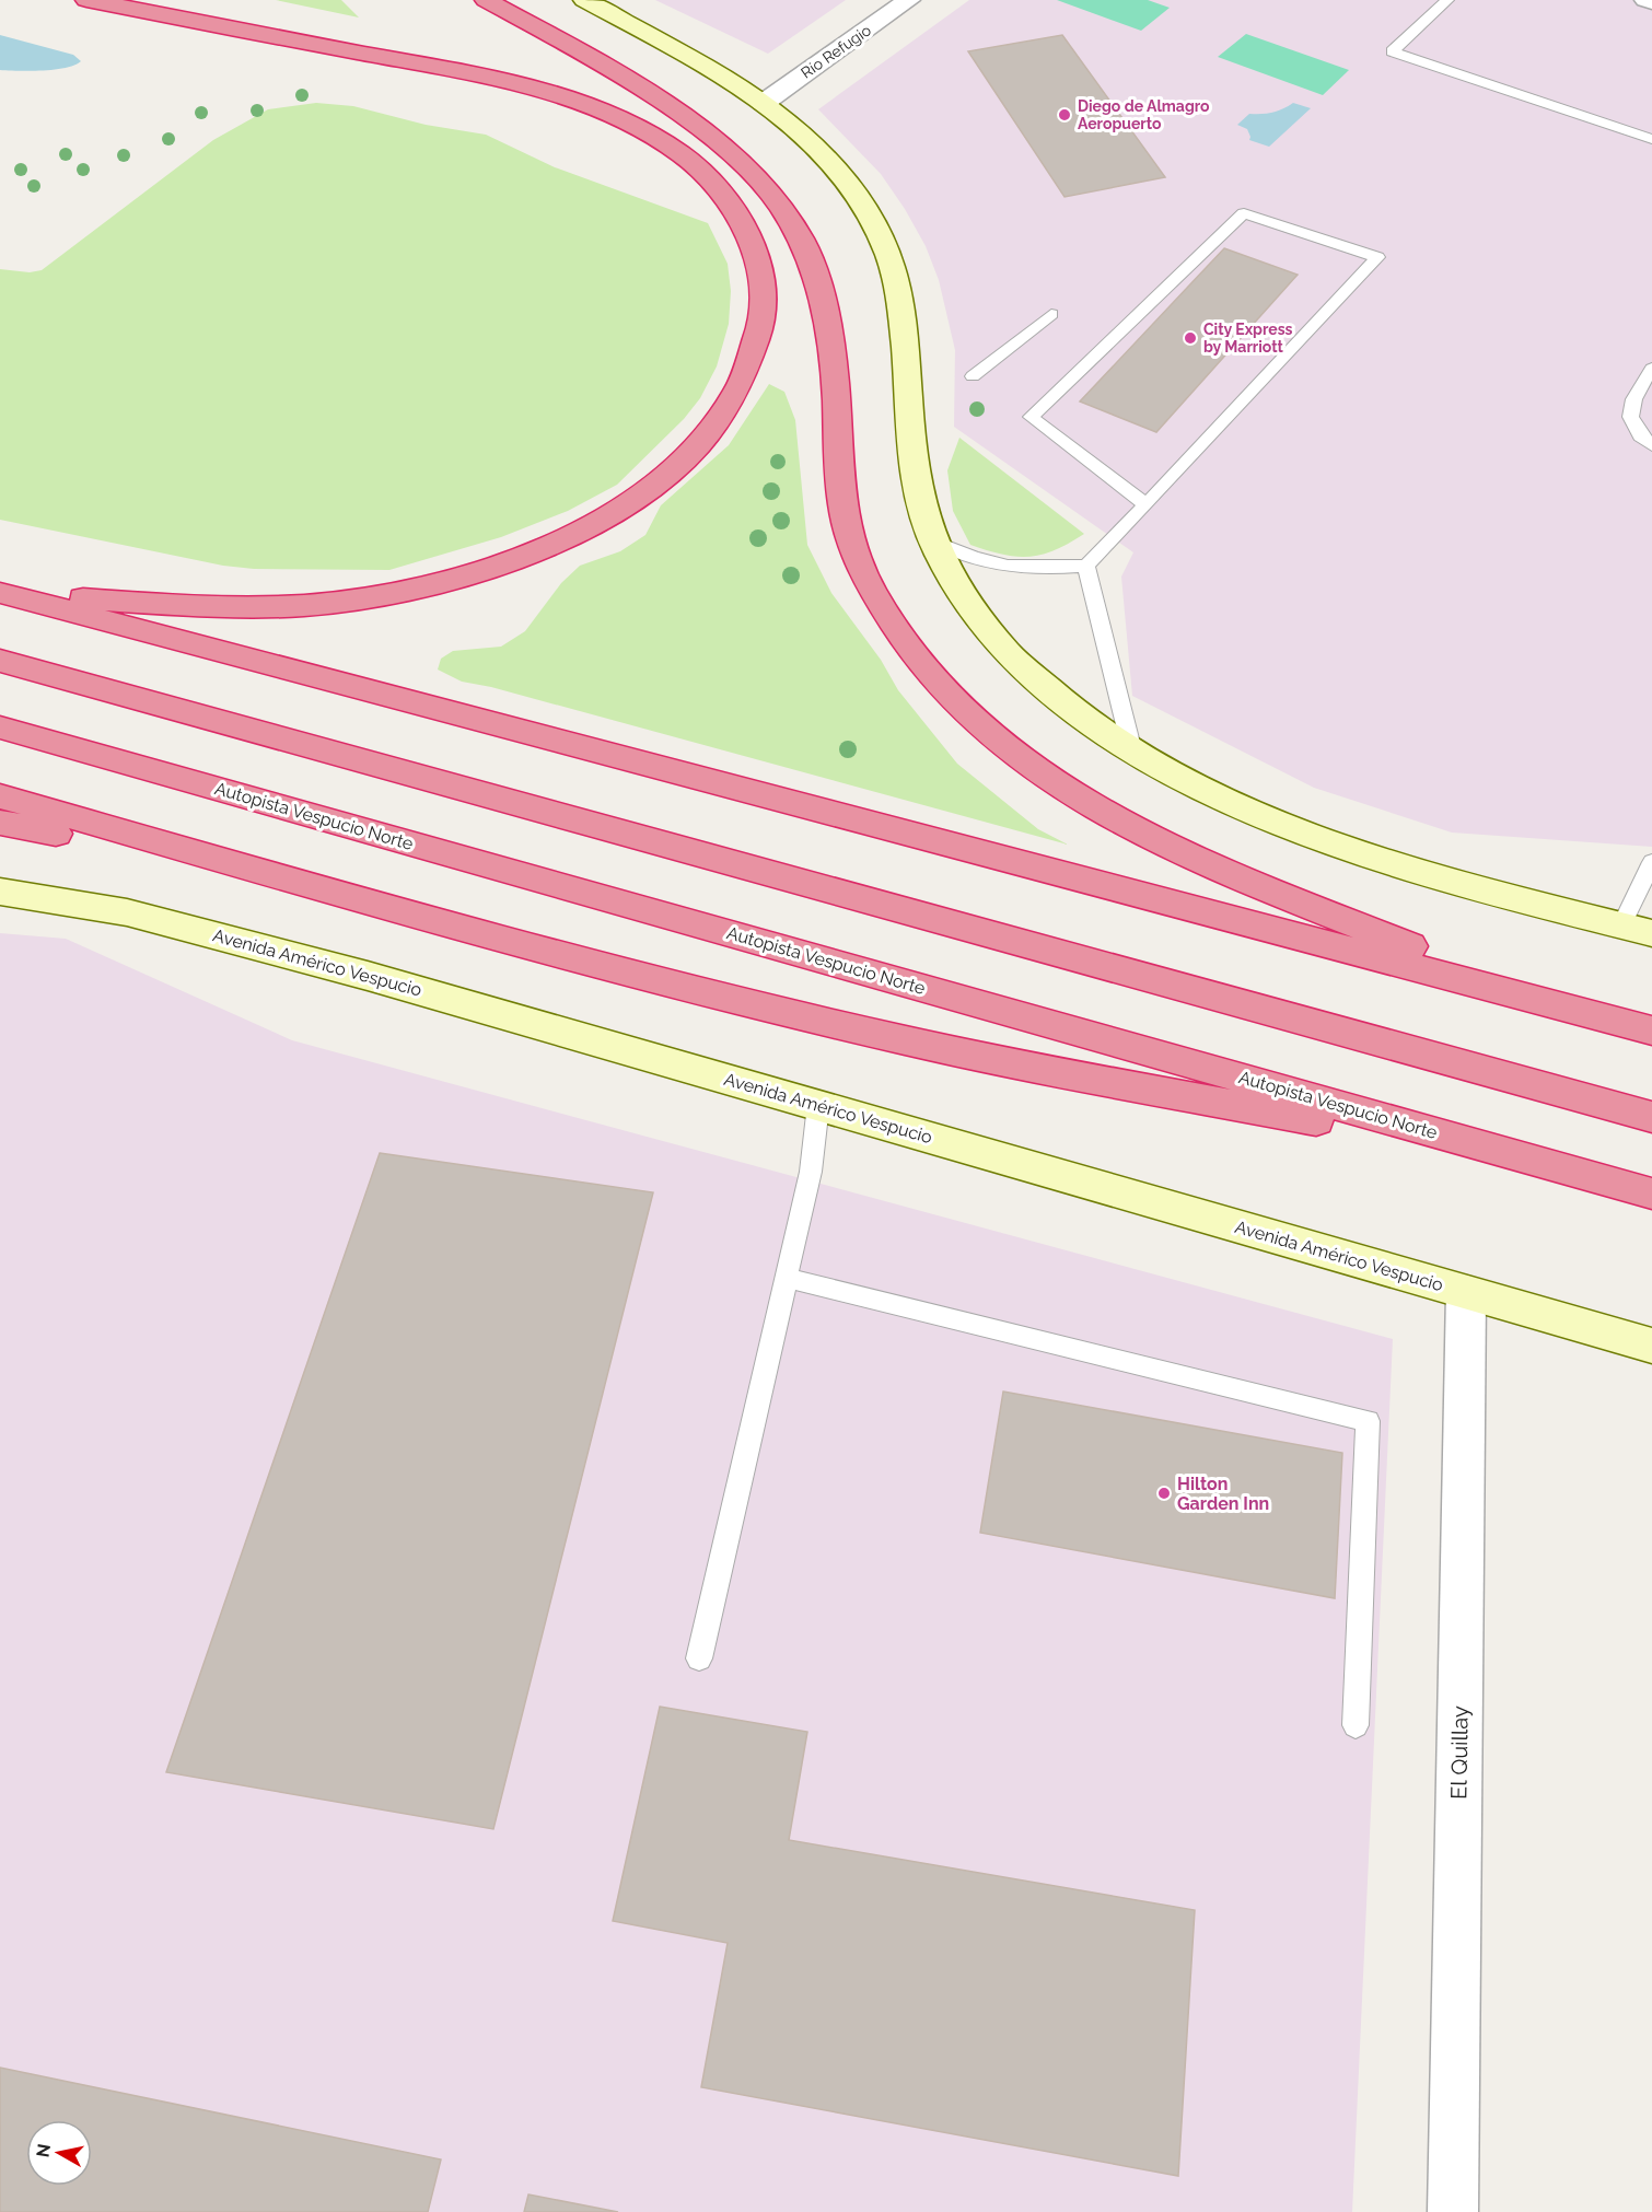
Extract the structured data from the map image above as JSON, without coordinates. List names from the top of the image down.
{
  "streets": {
    "highway": ["Autopista Vespucio Norte"],
    "street": ["Río Refugio", "Avenida Américo Vespucio", "El Quillay"]
  },
  "crossings": [
    ["Avenida Américo Vespucio", "El Quillay"]
  ],
  "places": ["Diego de Almagro Aeropuerto", "City Express by Marriott", "Hilton Garden Inn"],
  "north": "left"
}
